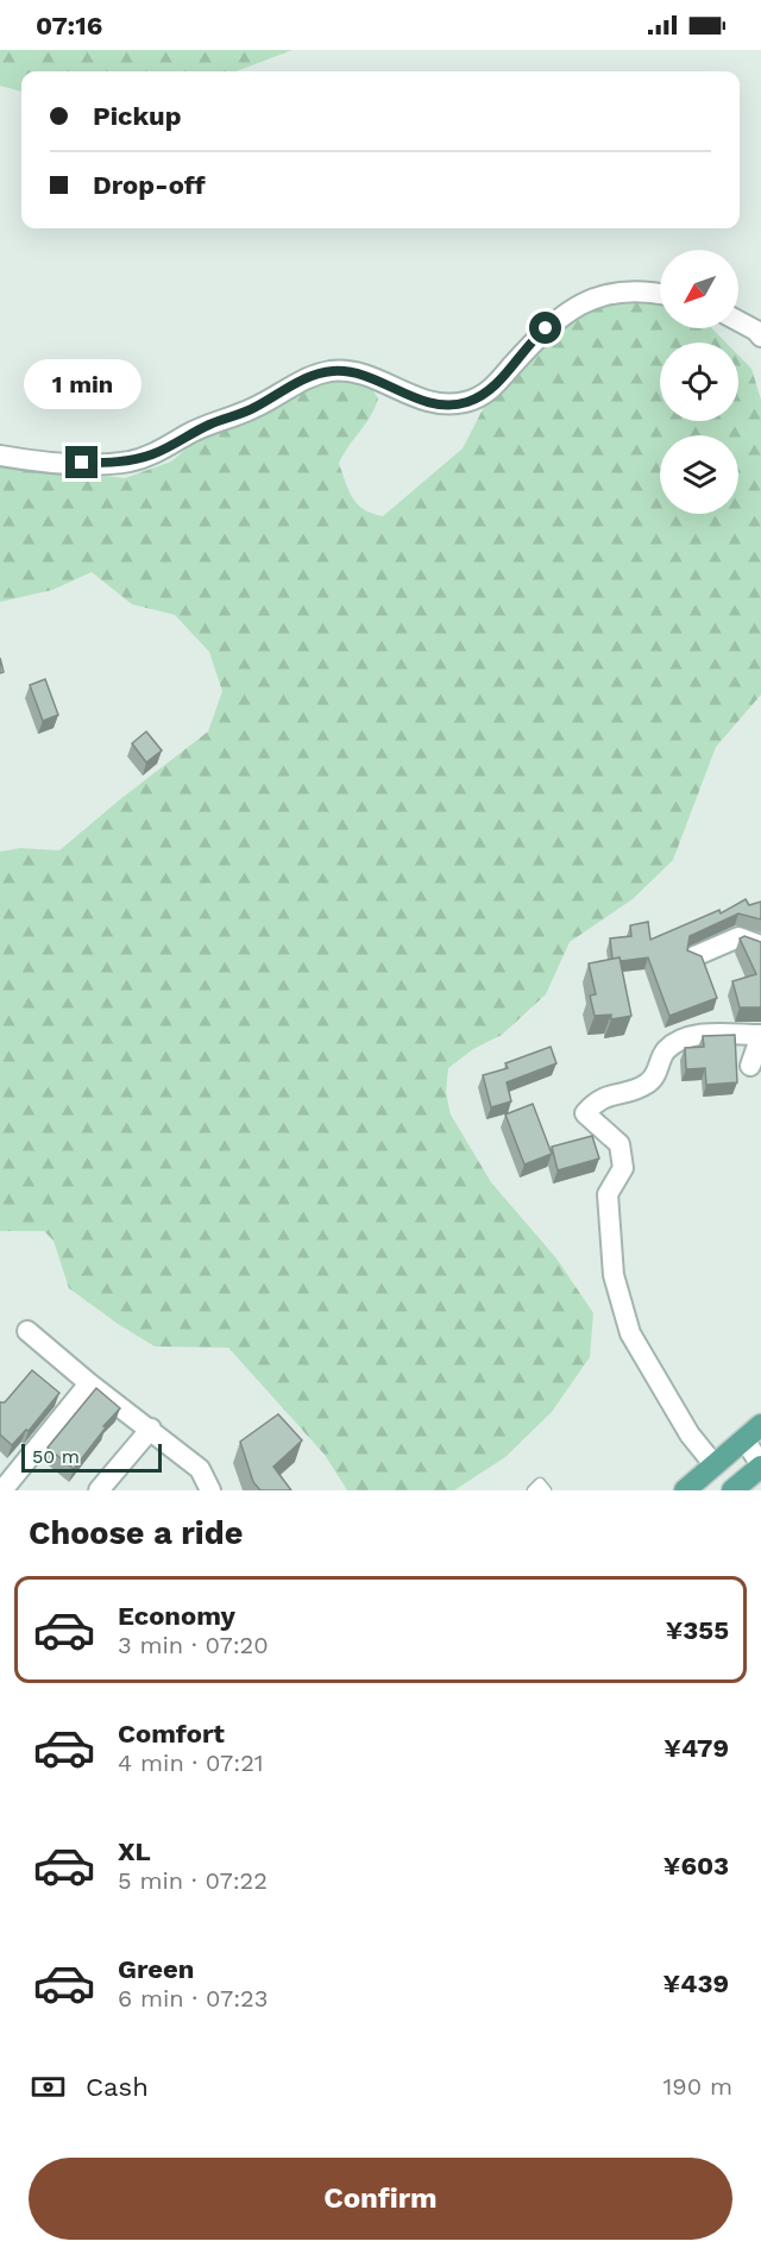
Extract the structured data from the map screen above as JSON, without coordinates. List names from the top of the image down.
{
  "scale_bar": "50 m",
  "north": "bottom left",
  "page": {
    "status": "07:16",
    "banner": ["Pickup", "Drop-off"],
    "bubble": "1 min",
    "scale": "50 m",
    "heading": "Choose a ride",
    "list": [
      {
        "name": "Economy",
        "note": "3 min · 07:20",
        "value": "¥355"
      },
      {
        "name": "Comfort",
        "note": "4 min · 07:21",
        "value": "¥479"
      },
      {
        "name": "XL",
        "note": "5 min · 07:22",
        "value": "¥603"
      },
      {
        "name": "Green",
        "note": "6 min · 07:23",
        "value": "¥439"
      }
    ],
    "pay": ["Cash", "190 m"],
    "buttons": "Confirm"
  }
}
